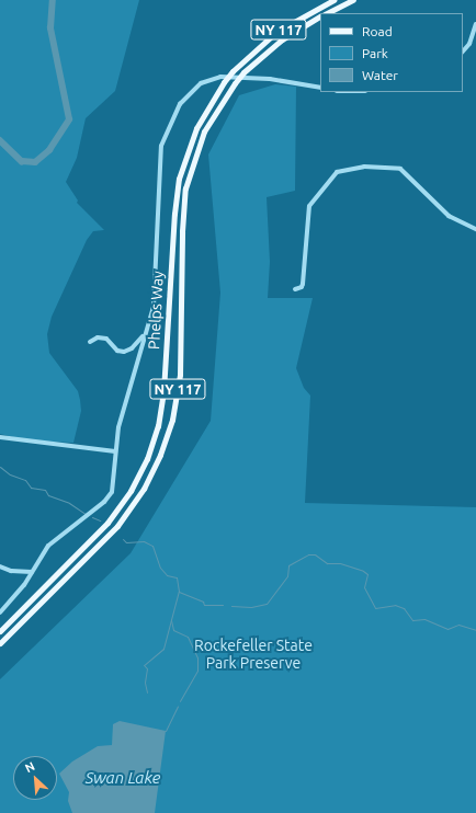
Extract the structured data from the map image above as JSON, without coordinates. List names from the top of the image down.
{
  "streets": {
    "main road": ["NY 117", "Phelps Way"]
  },
  "water": ["Swan Lake"],
  "parks": ["Rockefeller State Park Preserve"],
  "legend": ["Road", "Park", "Water"],
  "north": "top left"
}
